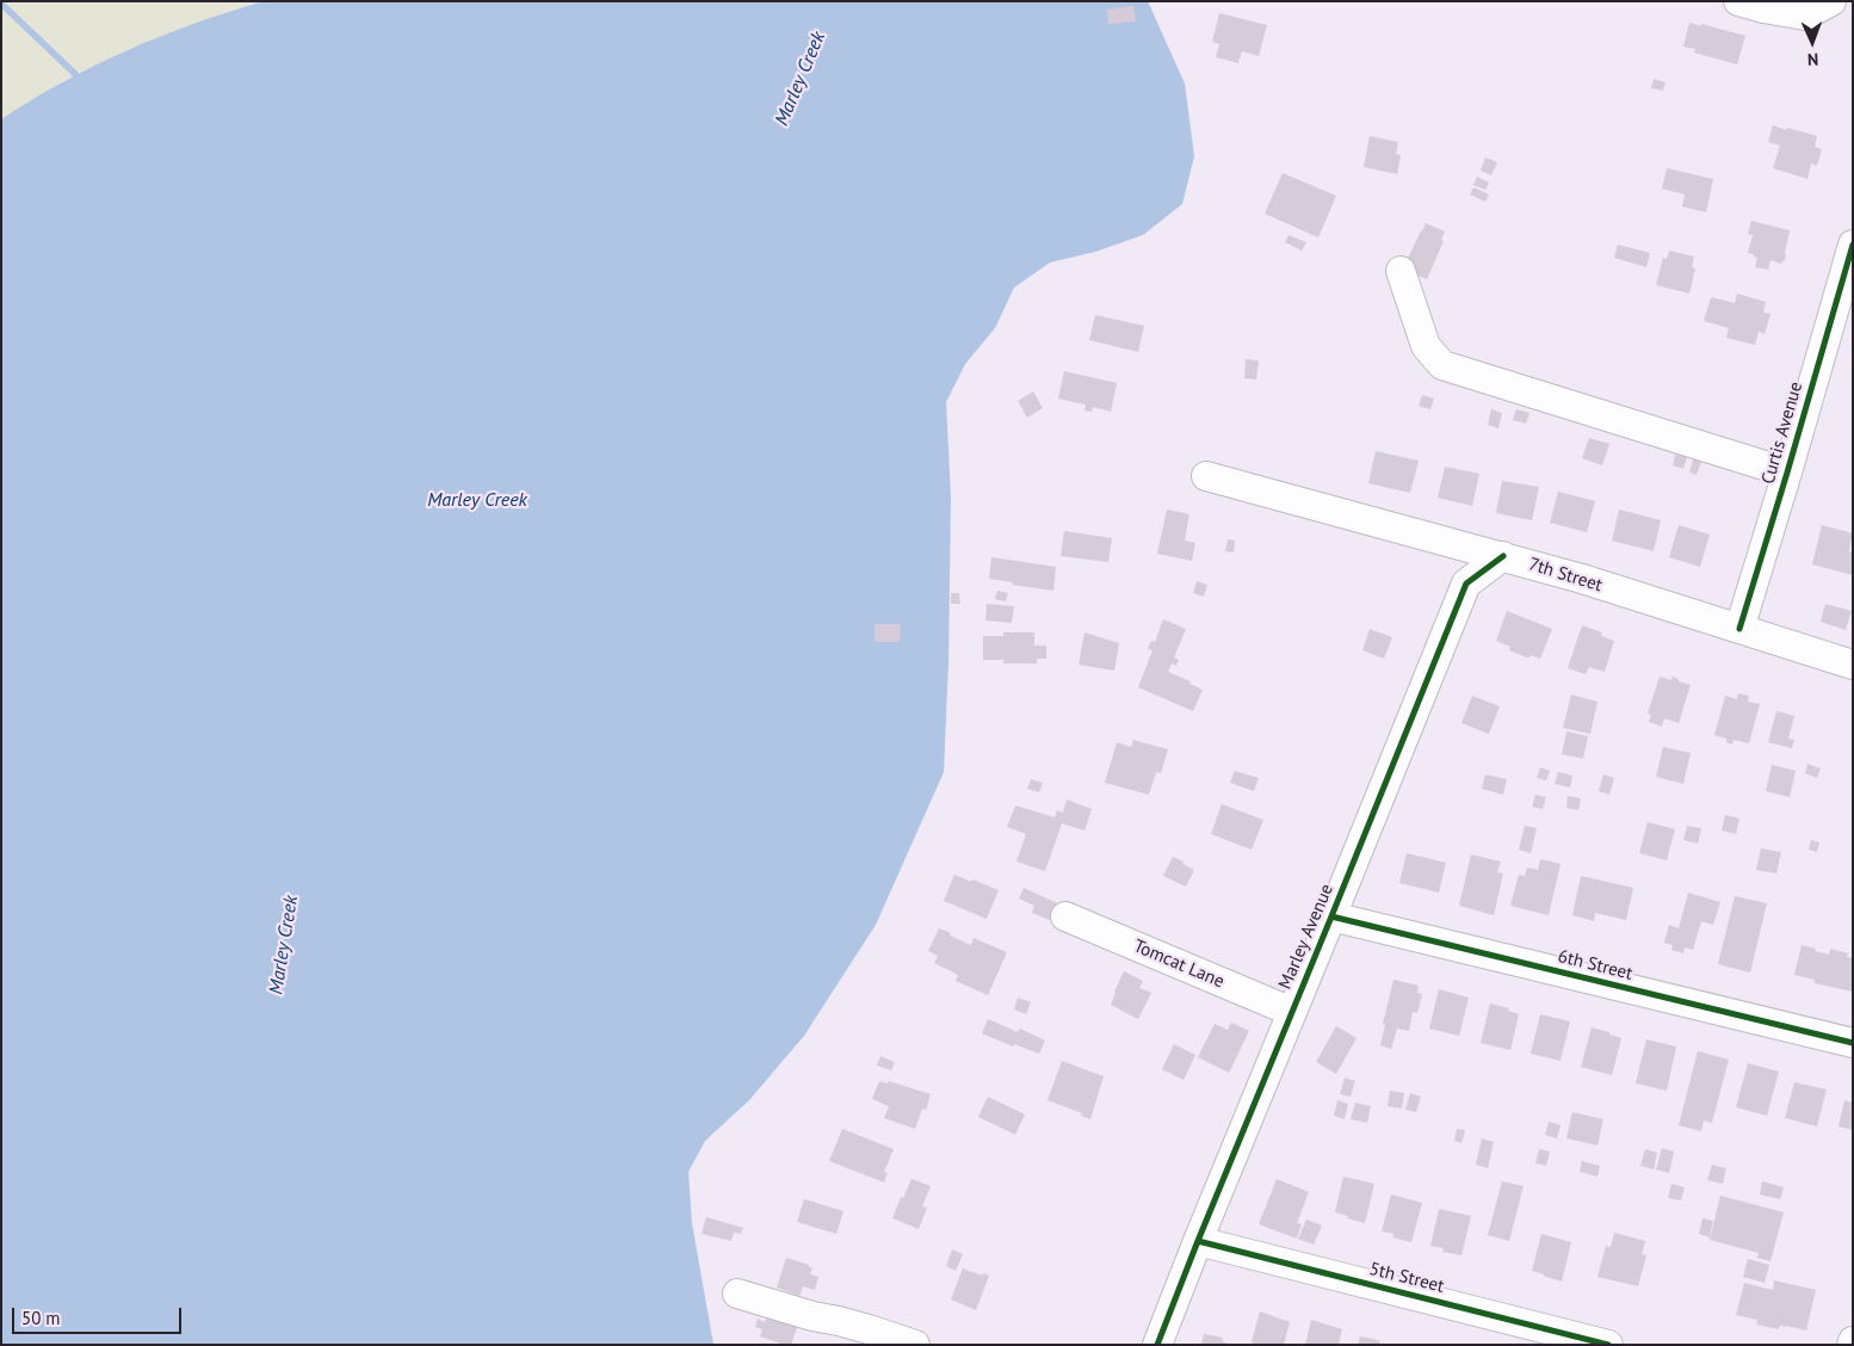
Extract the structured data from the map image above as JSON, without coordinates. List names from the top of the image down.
{
  "streets": {
    "street": [
      "Curtis Avenue",
      "7th Street",
      "Marley Avenue",
      "Tomcat Lane",
      "6th Street",
      "5th Street"
    ]
  },
  "crossings": [
    ["Curtis Avenue", "7th Street"],
    ["7th Street", "Marley Avenue"],
    ["Marley Avenue", "Tomcat Lane"],
    ["Marley Avenue", "6th Street"],
    ["Marley Avenue", "5th Street"]
  ],
  "water": ["Marley Creek"],
  "scale_bar": "50 m",
  "north": "bottom"
}
